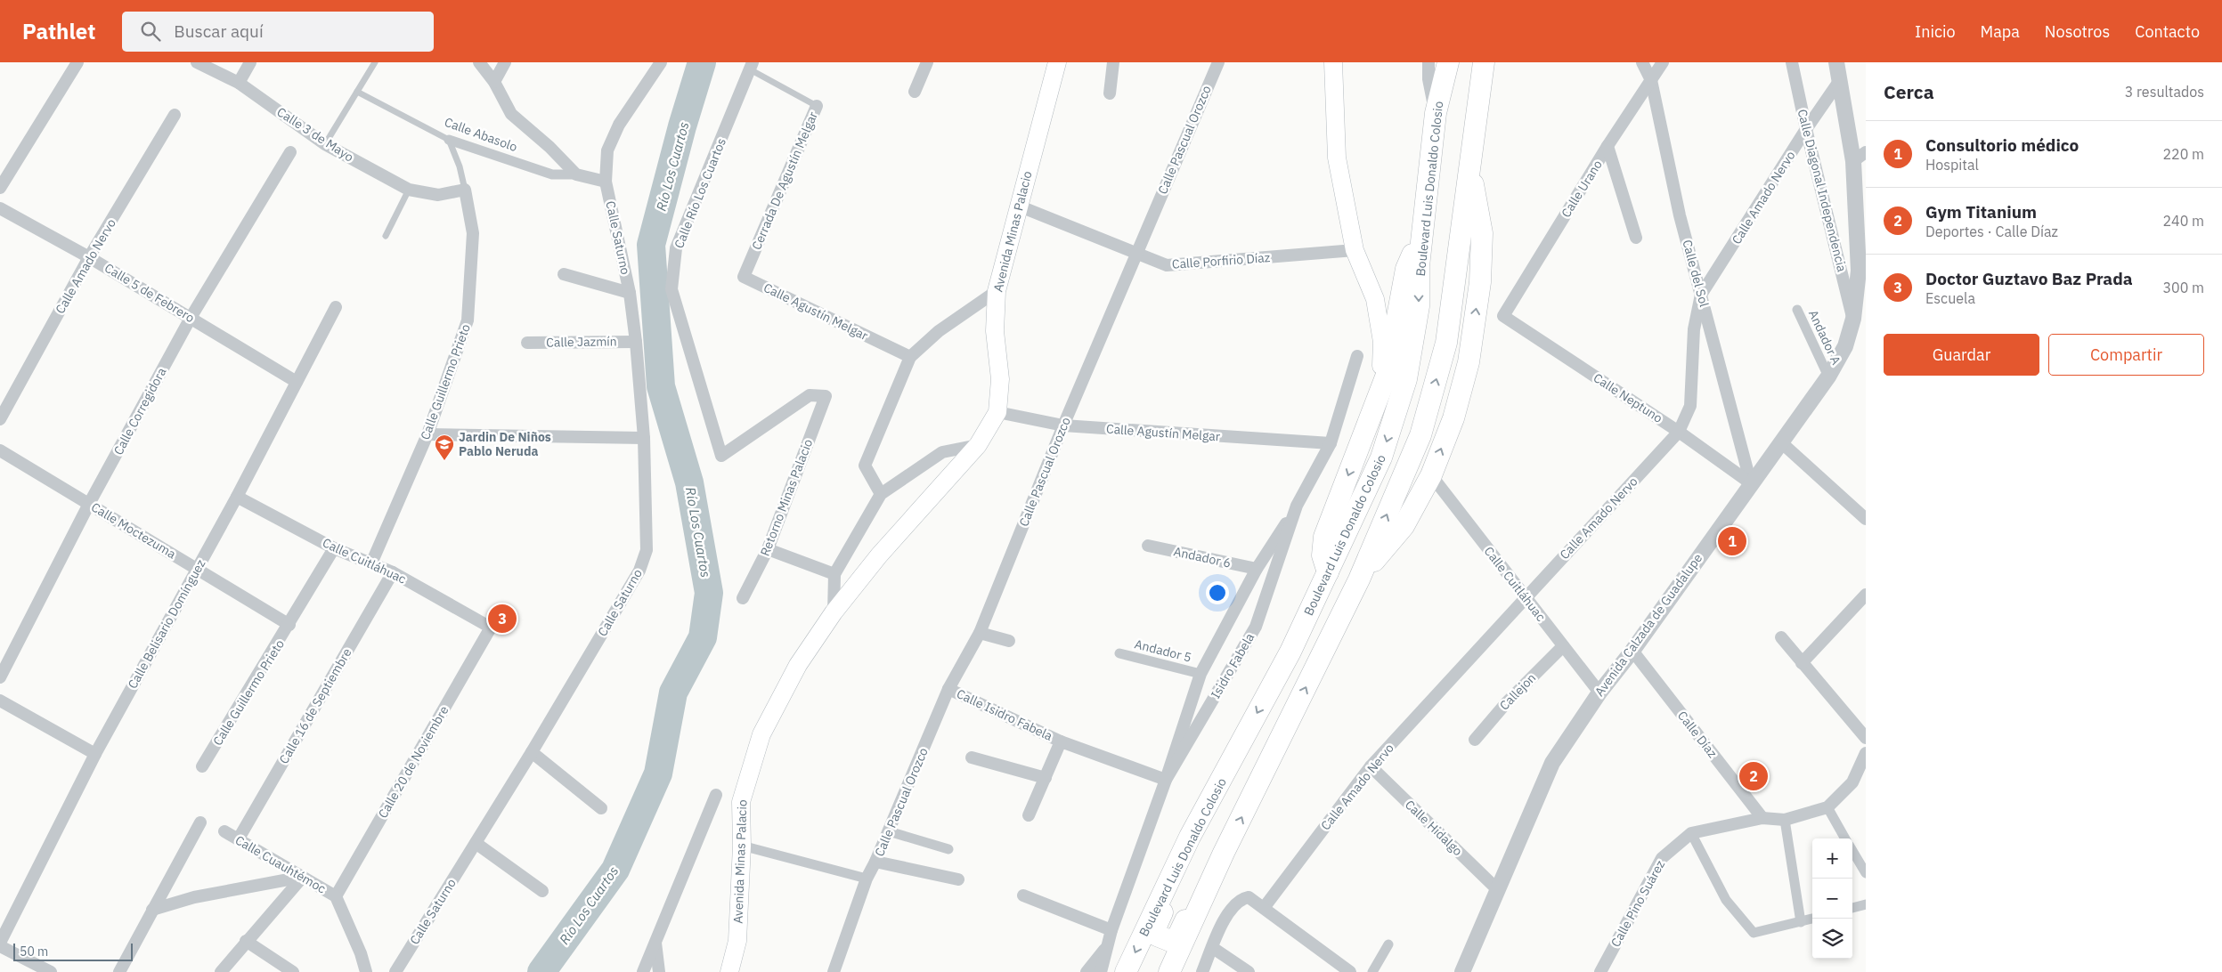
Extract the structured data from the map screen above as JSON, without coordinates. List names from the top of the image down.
{
  "streets": {
    "highway": ["Boulevard Luis Donaldo Colosio"],
    "main road": ["Avenida Minas Palacio"],
    "street": [
      "Calle 3 de Mayo",
      "Calle Abasolo",
      "Calle Pascual Orozco",
      "Cerrada De Agustín Melgar",
      "Calle Urano",
      "Calle Diagonal Independencia",
      "Calle Río Los Cuartos",
      "Calle Amado Nervo",
      "Calle Saturno",
      "Calle Porfirio Díaz",
      "Calle del Sol",
      "Calle 5 de Febrero",
      "Calle Agustín Melgar",
      "Andador A",
      "Calle Jazmín",
      "Calle Guillermo Prieto",
      "Calle Neptuno",
      "Calle Corregidora",
      "Retorno Minas Palacio",
      "Calle Moctezuma",
      "Andador 6",
      "Calle Cuitláhuac",
      "Calle Belisario Domínguez",
      "Avenida Calzada de Guadalupe",
      "Andador 5",
      "Isidro Fabela",
      "Callejon",
      "Calle 16 de Septiembre",
      "Calle Isidro Fabela",
      "Calle Díaz",
      "Calle 20 de Noviembre",
      "Calle Hidalgo",
      "Calle Cuauhtémoc",
      "Calle Pino Suárez"
    ]
  },
  "crossings": [
    ["Calle 3 de Mayo", "Calle Guillermo Prieto"],
    ["Calle Abasolo", "Calle Guillermo Prieto"],
    ["Calle Pascual Orozco", "Calle Porfirio Díaz"],
    ["Calle Pascual Orozco", "Calle Agustín Melgar"],
    ["Calle Pascual Orozco", "Calle Isidro Fabela"],
    ["Cerrada De Agustín Melgar", "Calle Río Los Cuartos"],
    ["Cerrada De Agustín Melgar", "Calle Agustín Melgar"],
    ["Calle Urano", "Calle del Sol"],
    ["Calle Urano", "Calle Neptuno"],
    ["Calle Diagonal Independencia", "Calle Amado Nervo"],
    ["Calle Diagonal Independencia", "Avenida Calzada de Guadalupe"],
    ["Calle Río Los Cuartos", "Retorno Minas Palacio"],
    ["Calle Amado Nervo", "Calle del Sol"],
    ["Calle Amado Nervo", "Calle 5 de Febrero"],
    ["Calle Amado Nervo", "Calle Neptuno"],
    ["Calle Amado Nervo", "Calle Cuitláhuac"],
    ["Calle Amado Nervo", "Avenida Calzada de Guadalupe"],
    ["Calle Amado Nervo", "Calle Hidalgo"],
    ["Avenida Minas Palacio", "Calle Porfirio Díaz"],
    ["Avenida Minas Palacio", "Calle Agustín Melgar"],
    ["Calle Saturno", "Calle Jazmín"],
    ["Calle del Sol", "Calle Neptuno"],
    ["Calle del Sol", "Avenida Calzada de Guadalupe"],
    ["Calle 5 de Febrero", "Calle Corregidora"],
    ["Calle 5 de Febrero", "Calle Belisario Domínguez"],
    ["Calle Agustín Melgar", "Isidro Fabela"],
    ["Andador A", "Avenida Calzada de Guadalupe"],
    ["Calle Guillermo Prieto", "Calle Moctezuma"],
    ["Calle Guillermo Prieto", "Calle Cuitláhuac"],
    ["Calle Neptuno", "Avenida Calzada de Guadalupe"],
    ["Calle Corregidora", "Calle Moctezuma"],
    ["Calle Moctezuma", "Calle Belisario Domínguez"],
    ["Calle Cuitláhuac", "Calle Belisario Domínguez"],
    ["Calle Cuitláhuac", "Avenida Calzada de Guadalupe"],
    ["Calle Cuitláhuac", "Callejon"],
    ["Calle Cuitláhuac", "Calle 16 de Septiembre"],
    ["Calle Cuitláhuac", "Calle 20 de Noviembre"],
    ["Avenida Calzada de Guadalupe", "Calle Díaz"],
    ["Avenida Calzada de Guadalupe", "Calle Hidalgo"],
    ["Isidro Fabela", "Calle Isidro Fabela"],
    ["Calle 16 de Septiembre", "Calle Cuauhtémoc"],
    ["Calle Díaz", "Calle Pino Suárez"],
    ["Calle 20 de Noviembre", "Calle Cuauhtémoc"]
  ],
  "water": ["Río Los Cuartos"],
  "places": {
    "school or university": ["Jardin De Niños Pablo Neruda"]
  },
  "scale_bar": "50 m",
  "page": {
    "header": "Pathlet",
    "search": "Buscar aquí",
    "nav": [
      "Inicio",
      "Mapa",
      "Nosotros",
      "Contacto"
    ],
    "heading": ["Cerca", "3 resultados"],
    "list": [
      {
        "mark": "1",
        "name": "Consultorio médico",
        "note": "Hospital",
        "value": "220 m"
      },
      {
        "mark": "2",
        "name": "Gym Titanium",
        "note": "Deportes · Calle Díaz",
        "value": "240 m"
      },
      {
        "mark": "3",
        "name": "Doctor Guztavo Baz Prada",
        "note": "Escuela",
        "value": "300 m"
      }
    ],
    "buttons": ["Guardar", "Compartir"],
    "pins": ["1", "3", "2"],
    "map_buttons": ["+", "−"],
    "scale": "50 m"
  }
}
